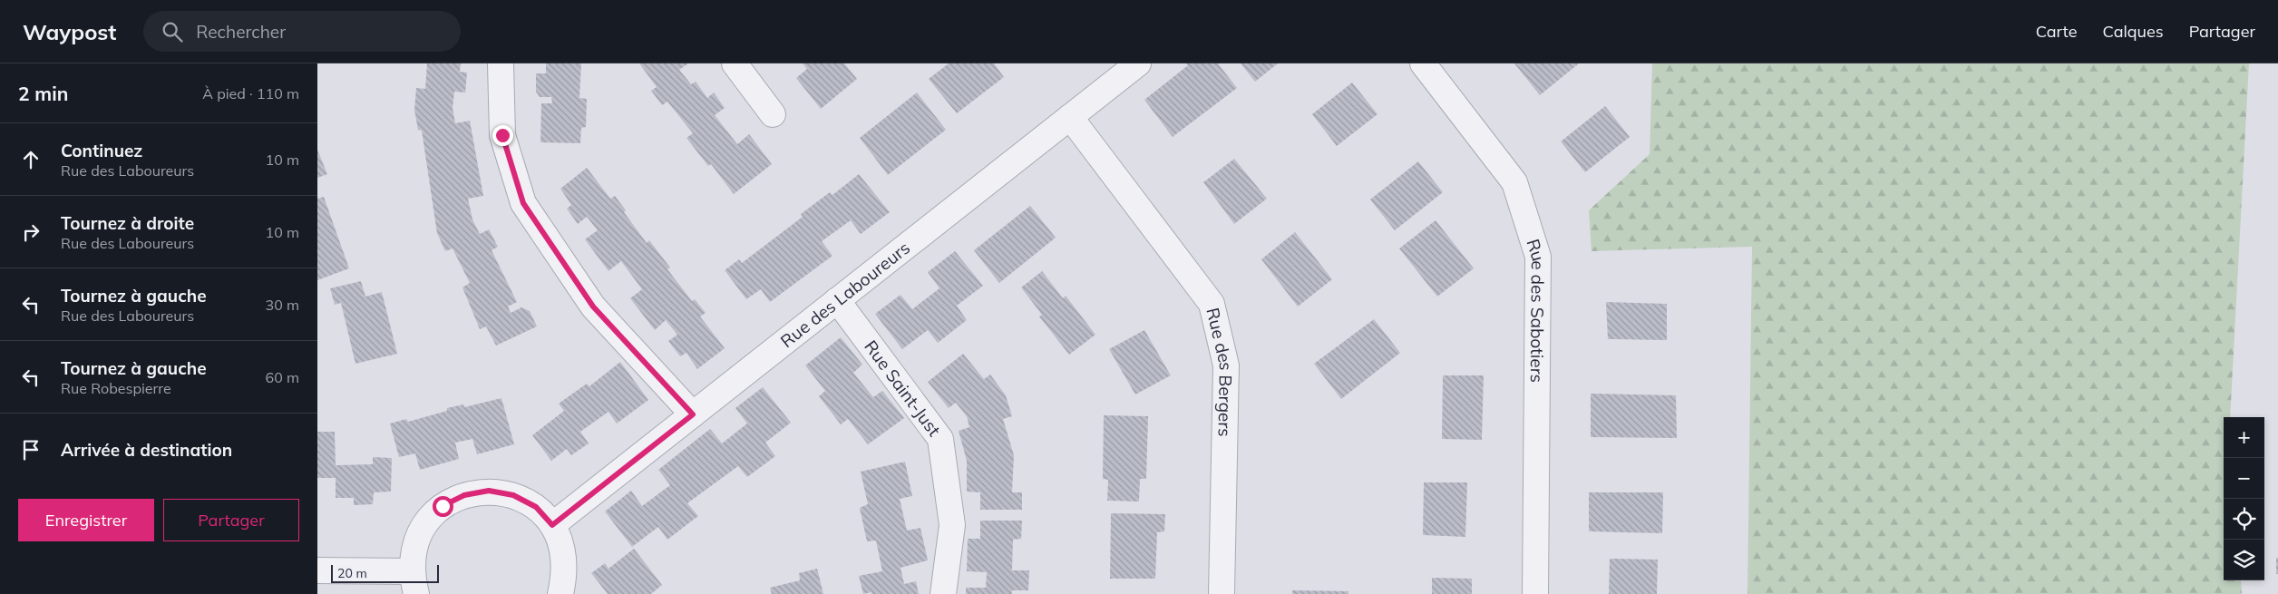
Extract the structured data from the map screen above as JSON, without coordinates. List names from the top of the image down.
{
  "streets": {
    "street": [
      "Rue des Laboureurs",
      "Rue des Sabotiers",
      "Rue des Bergers",
      "Rue Saint-Just"
    ]
  },
  "crossings": [
    ["Rue des Laboureurs", "Rue des Bergers"],
    ["Rue des Laboureurs", "Rue Saint-Just"]
  ],
  "scale_bar": "20 m",
  "page": {
    "header": "Waypost",
    "search": "Rechercher",
    "nav": ["Carte", "Calques", "Partager"],
    "heading": ["2 min", "À pied · 110 m"],
    "list": [
      ["Continuez", "Rue des Laboureurs", "10 m"],
      ["Tournez à droite", "Rue des Laboureurs", "10 m"],
      ["Tournez à gauche", "Rue des Laboureurs", "30 m"],
      ["Tournez à gauche", "Rue Robespierre", "60 m"],
      "Arrivée à destination"
    ],
    "map_buttons": ["+", "−"],
    "buttons": ["Enregistrer", "Partager"],
    "scale": "20 m"
  }
}
